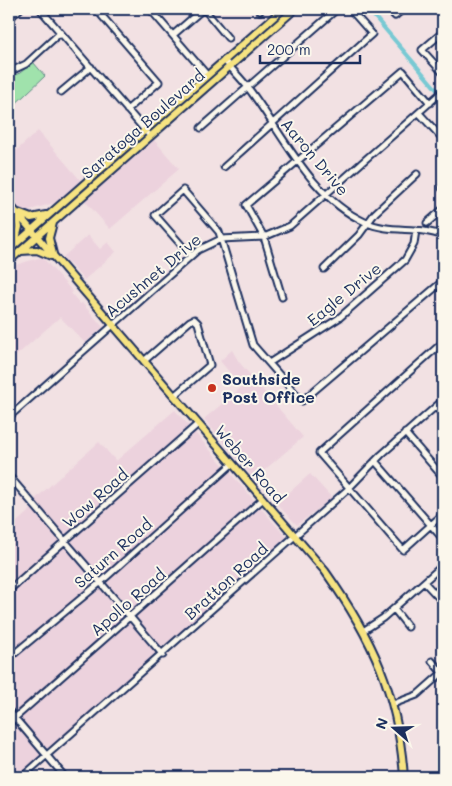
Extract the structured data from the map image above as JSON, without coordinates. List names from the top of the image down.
{
  "streets": {
    "main road": ["Saratoga Boulevard", "Weber Road"],
    "street": [
      "Aaron Drive",
      "Acushnet Drive",
      "Eagle Drive",
      "Wow Road",
      "Saturn Road",
      "Bratton Road",
      "Apollo Road"
    ]
  },
  "crossings": [
    ["Saratoga Boulevard", "Aaron Drive"],
    ["Saratoga Boulevard", "Weber Road"],
    ["Aaron Drive", "Acushnet Drive"],
    ["Aaron Drive", "Eagle Drive"],
    ["Acushnet Drive", "Weber Road"],
    ["Weber Road", "Wow Road"],
    ["Weber Road", "Saturn Road"],
    ["Weber Road", "Bratton Road"],
    ["Weber Road", "Apollo Road"]
  ],
  "places": ["Southside Post Office"],
  "scale_bar": "200 m",
  "north": "left"
}
